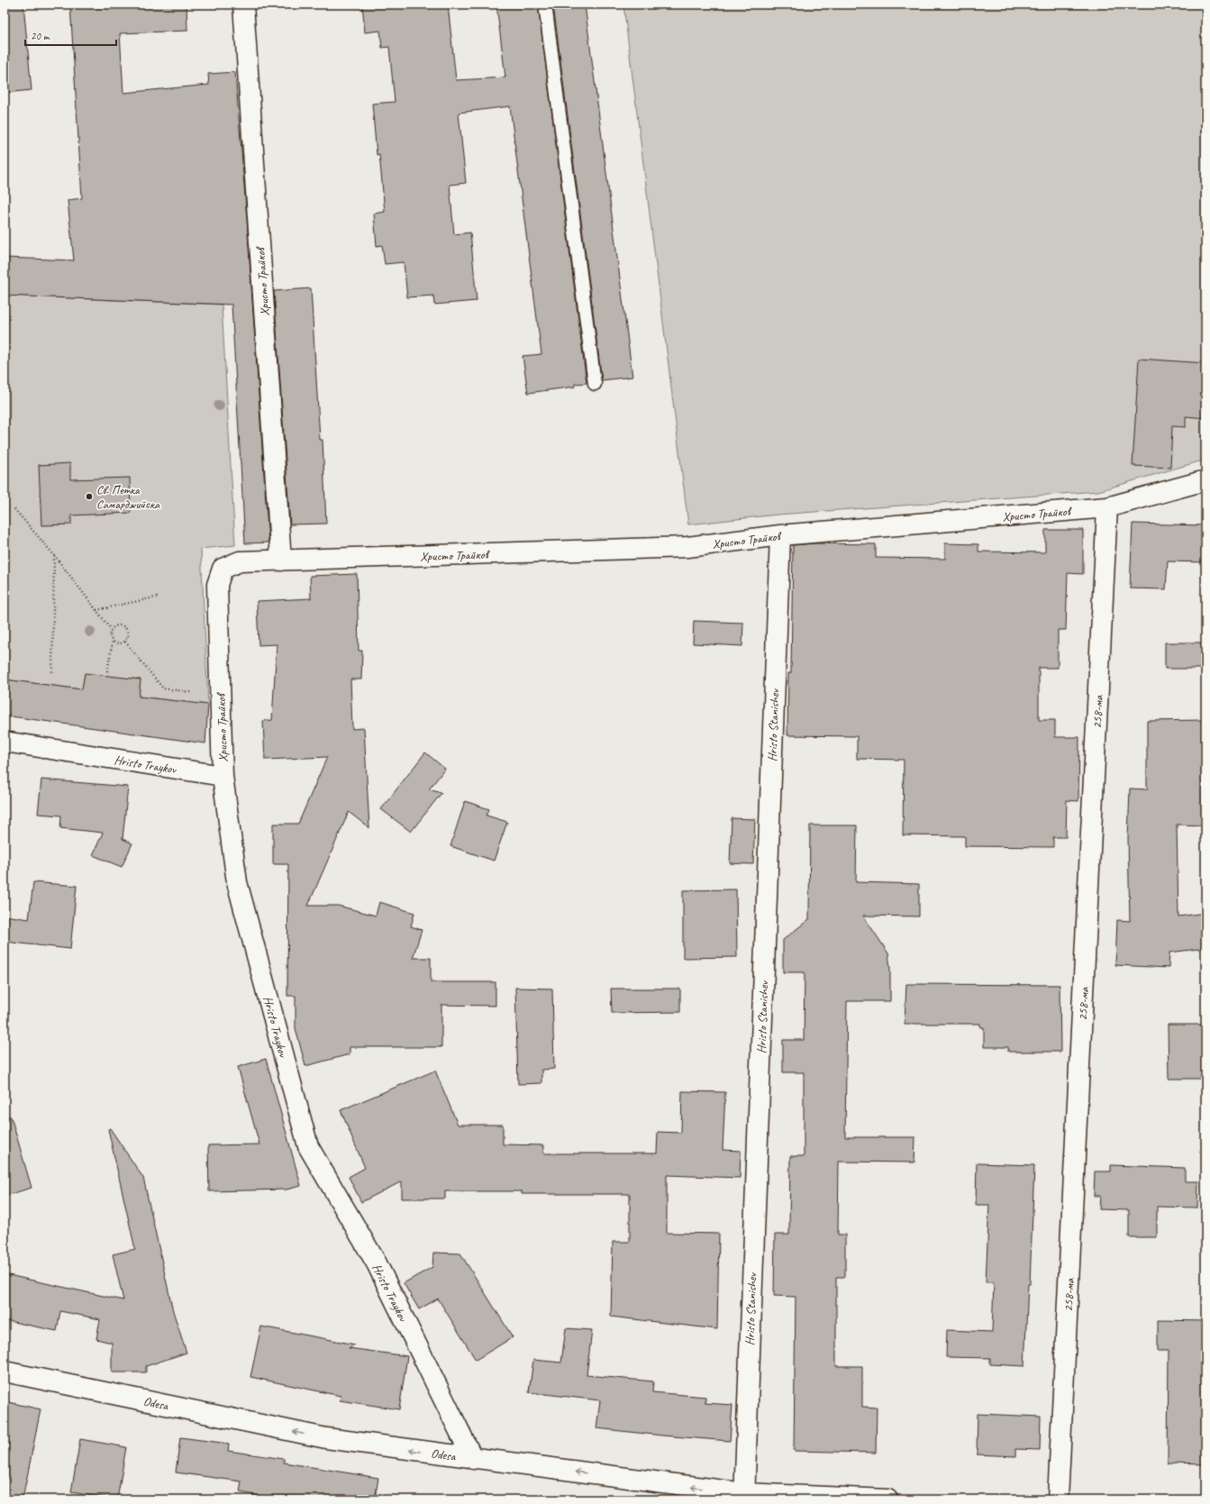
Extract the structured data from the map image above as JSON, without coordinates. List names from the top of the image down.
{
  "streets": {
    "street": [
      "Христо Трайков",
      "258-ма",
      "Hristo Stanishev",
      "Hristo Traykov",
      "Odesa"
    ]
  },
  "crossings": [
    ["Христо Трайков", "258-ма"],
    ["Христо Трайков", "Hristo Stanishev"],
    ["Христо Трайков", "Hristo Traykov"],
    ["Hristo Stanishev", "Odesa"],
    ["Hristo Traykov", "Odesa"]
  ],
  "one_way": ["Odesa"],
  "places": ["Св. Петка Самарджийска"],
  "scale_bar": "20 m"
}
